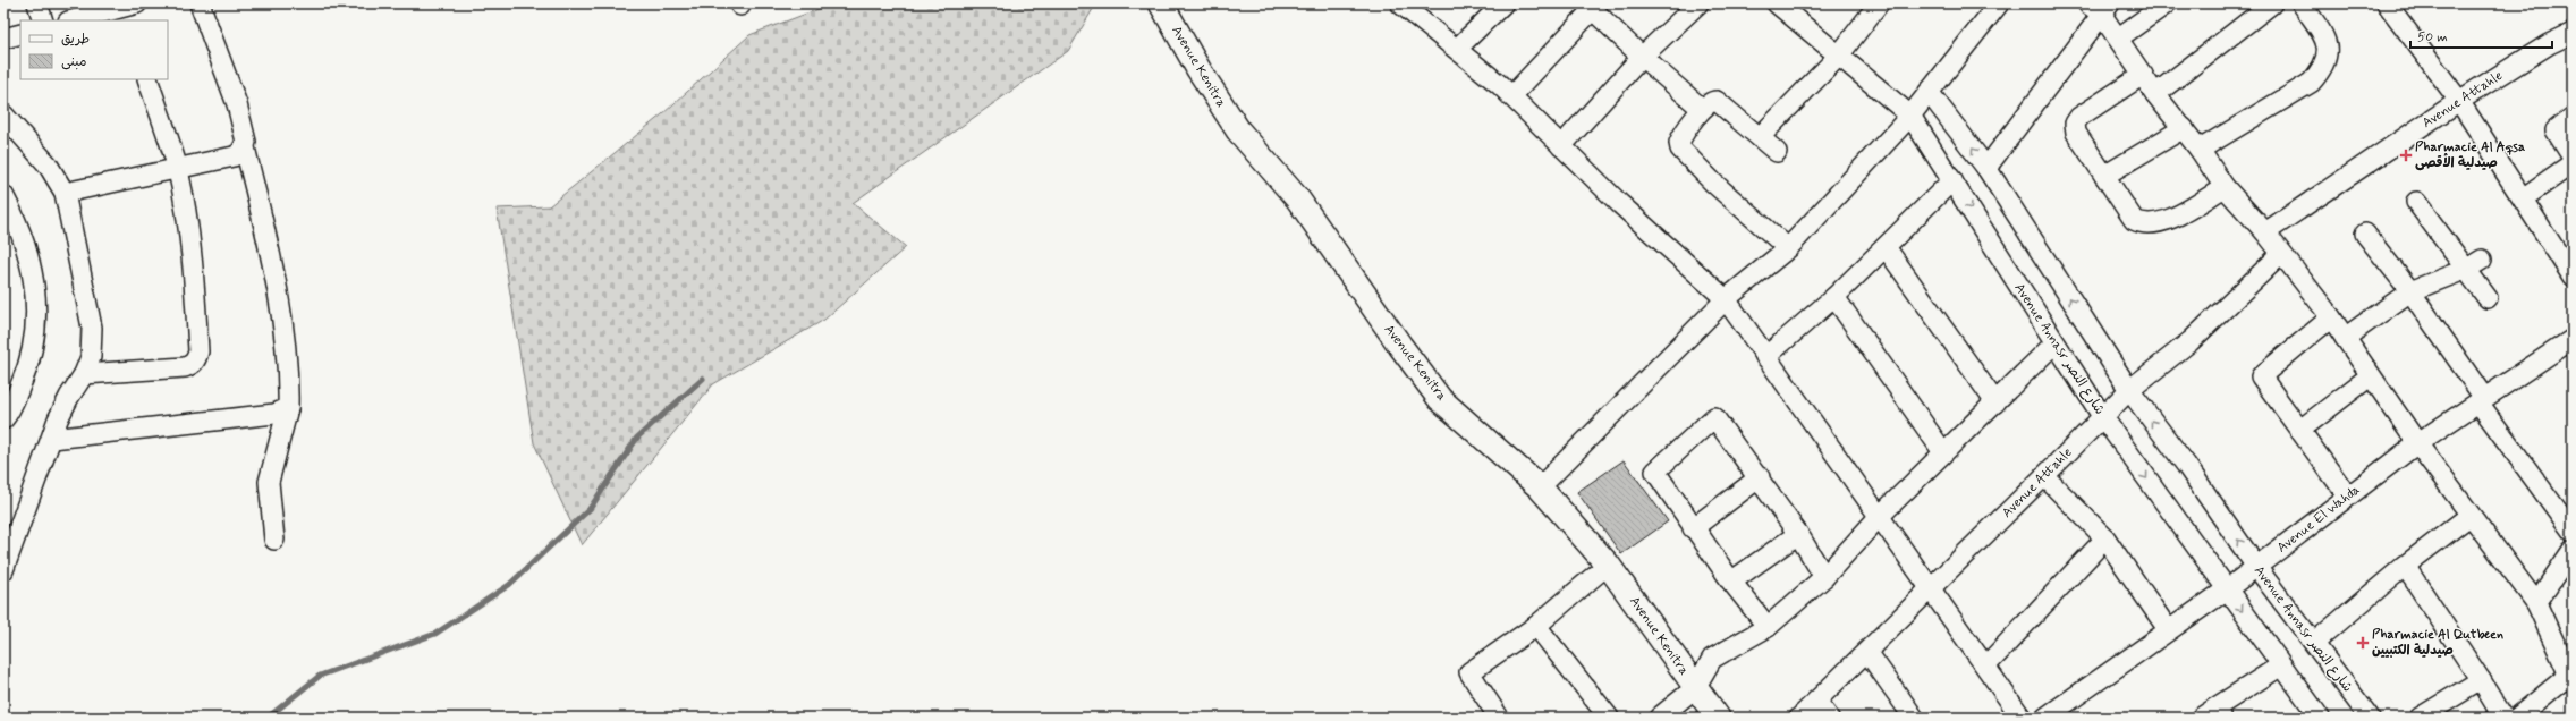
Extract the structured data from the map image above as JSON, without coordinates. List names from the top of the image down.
{
  "streets": {
    "street": [
      "Avenue Kenitra",
      "Avenue Attahle",
      "Avenue Annasr شارع النصر",
      "Avenue El Wahda"
    ]
  },
  "crossings": [
    ["Avenue Attahle", "Avenue Annasr شارع النصر"],
    ["Avenue Annasr شارع النصر", "Avenue El Wahda"]
  ],
  "places": {
    "health": ["Pharmacie Al Aqsa صيدلية الأقصى", "Pharmacie Al Qutbeen صيدلية الكتبيين"]
  },
  "legend": ["طريق", "مبنى"],
  "scale_bar": "50 m"
}
